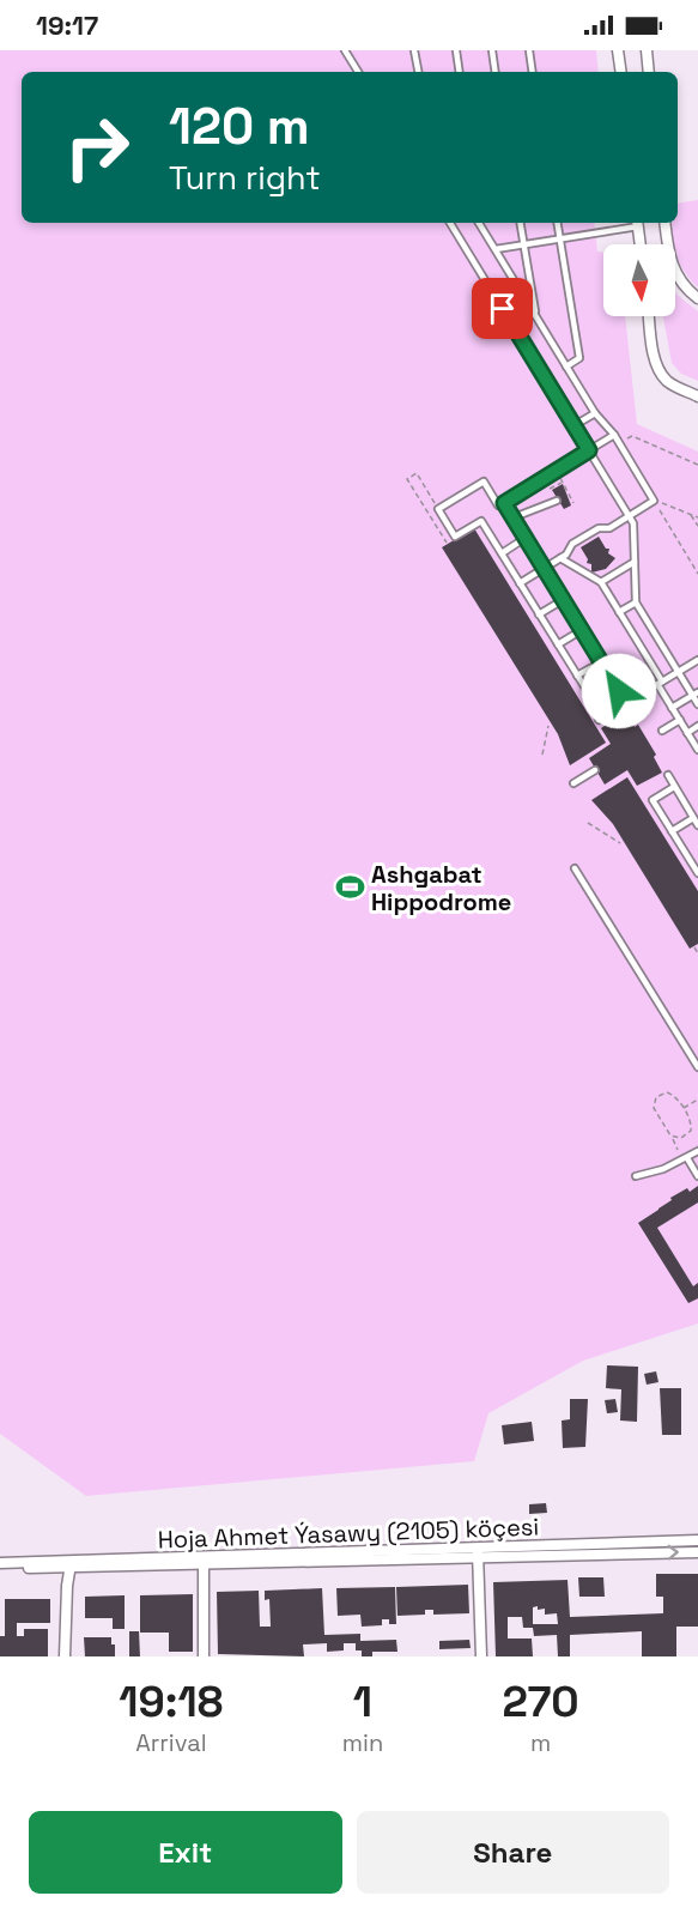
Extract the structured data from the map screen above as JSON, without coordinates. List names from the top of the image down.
{
  "streets": {
    "street": ["Hoja Ahmet Ýasawy (2105) köçesi"]
  },
  "places": {
    "sports": ["Ashgabat Hippodrome"]
  },
  "north": "bottom",
  "page": {
    "status": "19:17",
    "turn": ["120 m", "Turn right"],
    "eta": [
      "19:18",
      "Arrival",
      "1",
      "min",
      "270",
      "m"
    ],
    "buttons": ["Exit", "Share"]
  }
}
